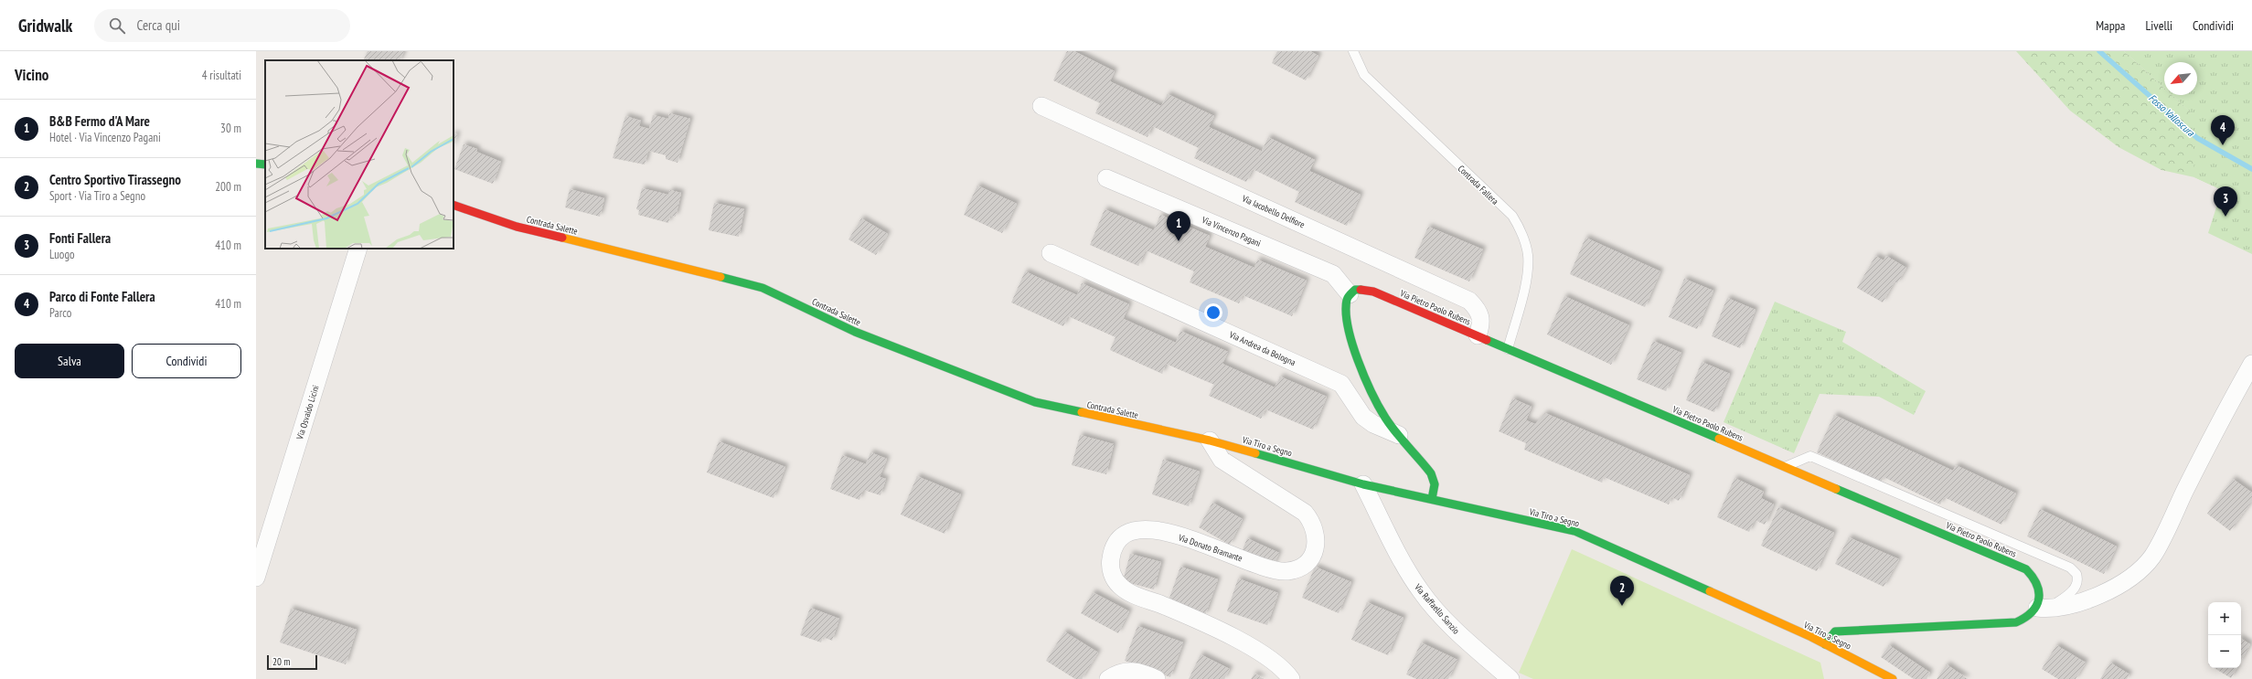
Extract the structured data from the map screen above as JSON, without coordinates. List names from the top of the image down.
{
  "streets": {
    "main road": ["Contrada Salette", "Via Pietro Paolo Rubens", "Via Tiro a Segno"],
    "street": [
      "Via Iacobello Delfiore",
      "Via Vincenzo Pagani",
      "Via Andrea da Bologna",
      "Via Osvaldo Licini",
      "Via Donato Bramante",
      "Via Raffaello Sanzio"
    ],
    "lane": ["Contrada Fallera"]
  },
  "crossings": [
    ["Contrada Fallera", "Via Pietro Paolo Rubens"],
    ["Via Iacobello Delfiore", "Via Pietro Paolo Rubens"],
    ["Contrada Salette", "Via Tiro a Segno"],
    ["Contrada Salette", "Via Donato Bramante"],
    ["Via Vincenzo Pagani", "Via Pietro Paolo Rubens"],
    ["Via Tiro a Segno", "Via Donato Bramante"],
    ["Via Tiro a Segno", "Via Raffaello Sanzio"]
  ],
  "water": ["Fosso Valloscura"],
  "scale_bar": "20 m",
  "north": "bottom left",
  "page": {
    "header": "Gridwalk",
    "search": "Cerca qui",
    "nav": ["Mappa", "Livelli", "Condividi"],
    "heading": ["Vicino", "4 risultati"],
    "list": [
      {
        "mark": "1",
        "name": "B&B Fermo d'A Mare",
        "note": "Hotel · Via Vincenzo Pagani",
        "value": "30 m"
      },
      {
        "mark": "2",
        "name": "Centro Sportivo Tirassegno",
        "note": "Sport · Via Tiro a Segno",
        "value": "200 m"
      },
      {
        "mark": "3",
        "name": "Fonti Fallera",
        "note": "Luogo",
        "value": "410 m"
      },
      {
        "mark": "4",
        "name": "Parco di Fonte Fallera",
        "note": "Parco",
        "value": "410 m"
      }
    ],
    "pins": [
      "4",
      "3",
      "1",
      "2"
    ],
    "buttons": ["Salva", "Condividi"],
    "map_buttons": ["+", "−"],
    "scale": "20 m"
  }
}
